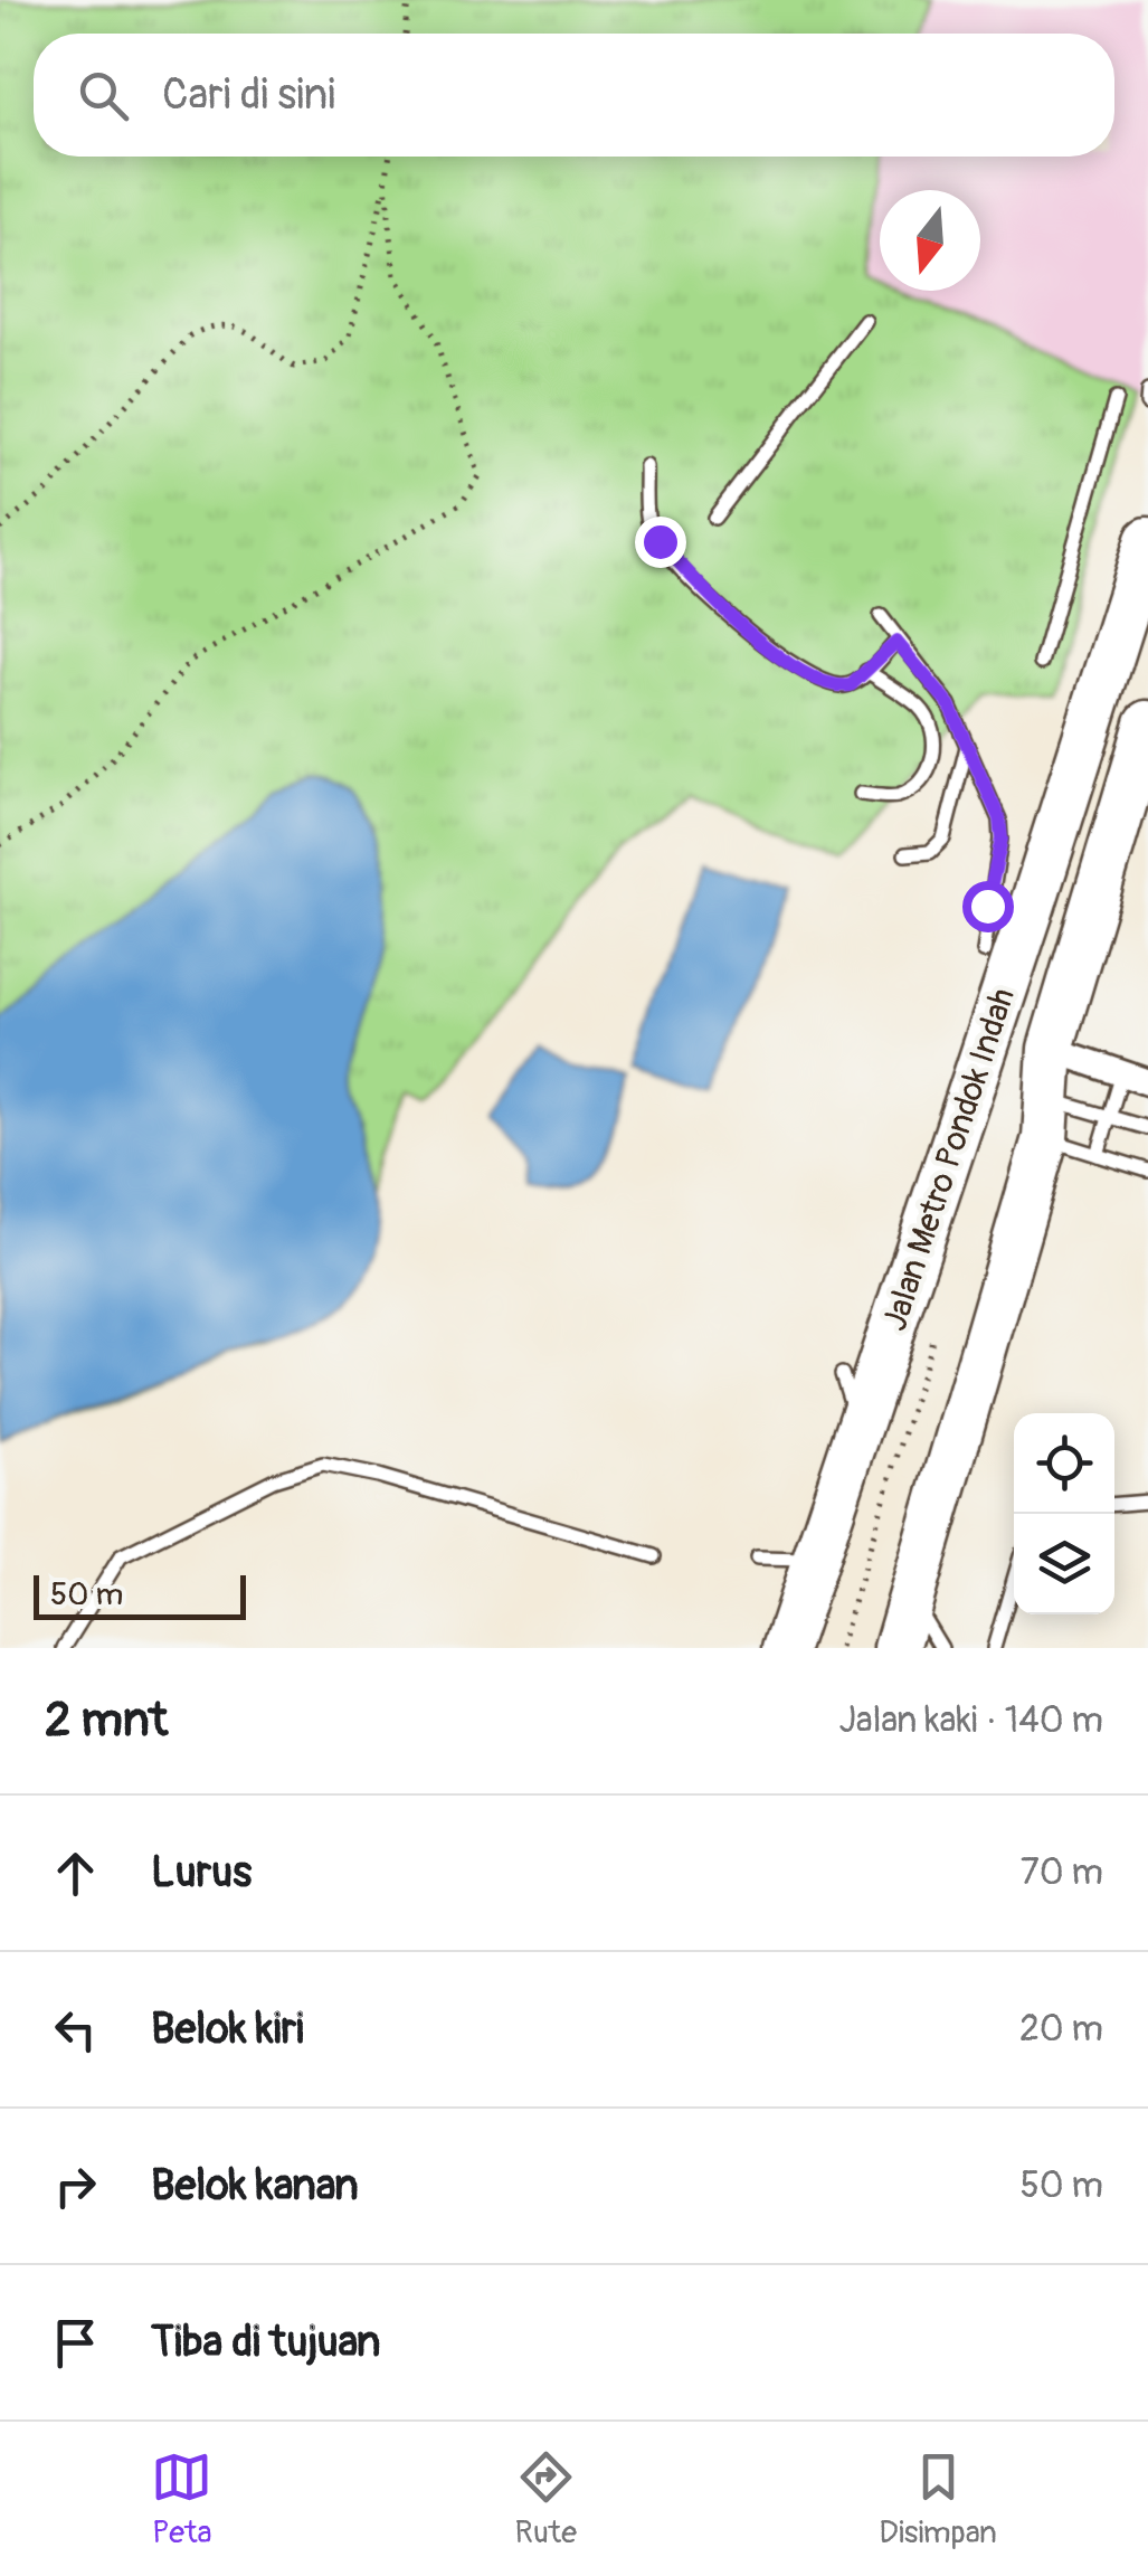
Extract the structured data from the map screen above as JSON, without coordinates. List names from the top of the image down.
{
  "streets": {
    "highway": ["Jalan Metro Pondok Indah"]
  },
  "scale_bar": "50 m",
  "north": "bottom",
  "page": {
    "search": "Cari di sini",
    "scale": "50 m",
    "heading": ["2 mnt", "Jalan kaki · 140 m"],
    "list": [
      ["Lurus", "70 m"],
      ["Belok kiri", "20 m"],
      ["Belok kanan", "50 m"],
      "Tiba di tujuan"
    ],
    "nav": ["Peta", "Rute", "Disimpan"]
  }
}
